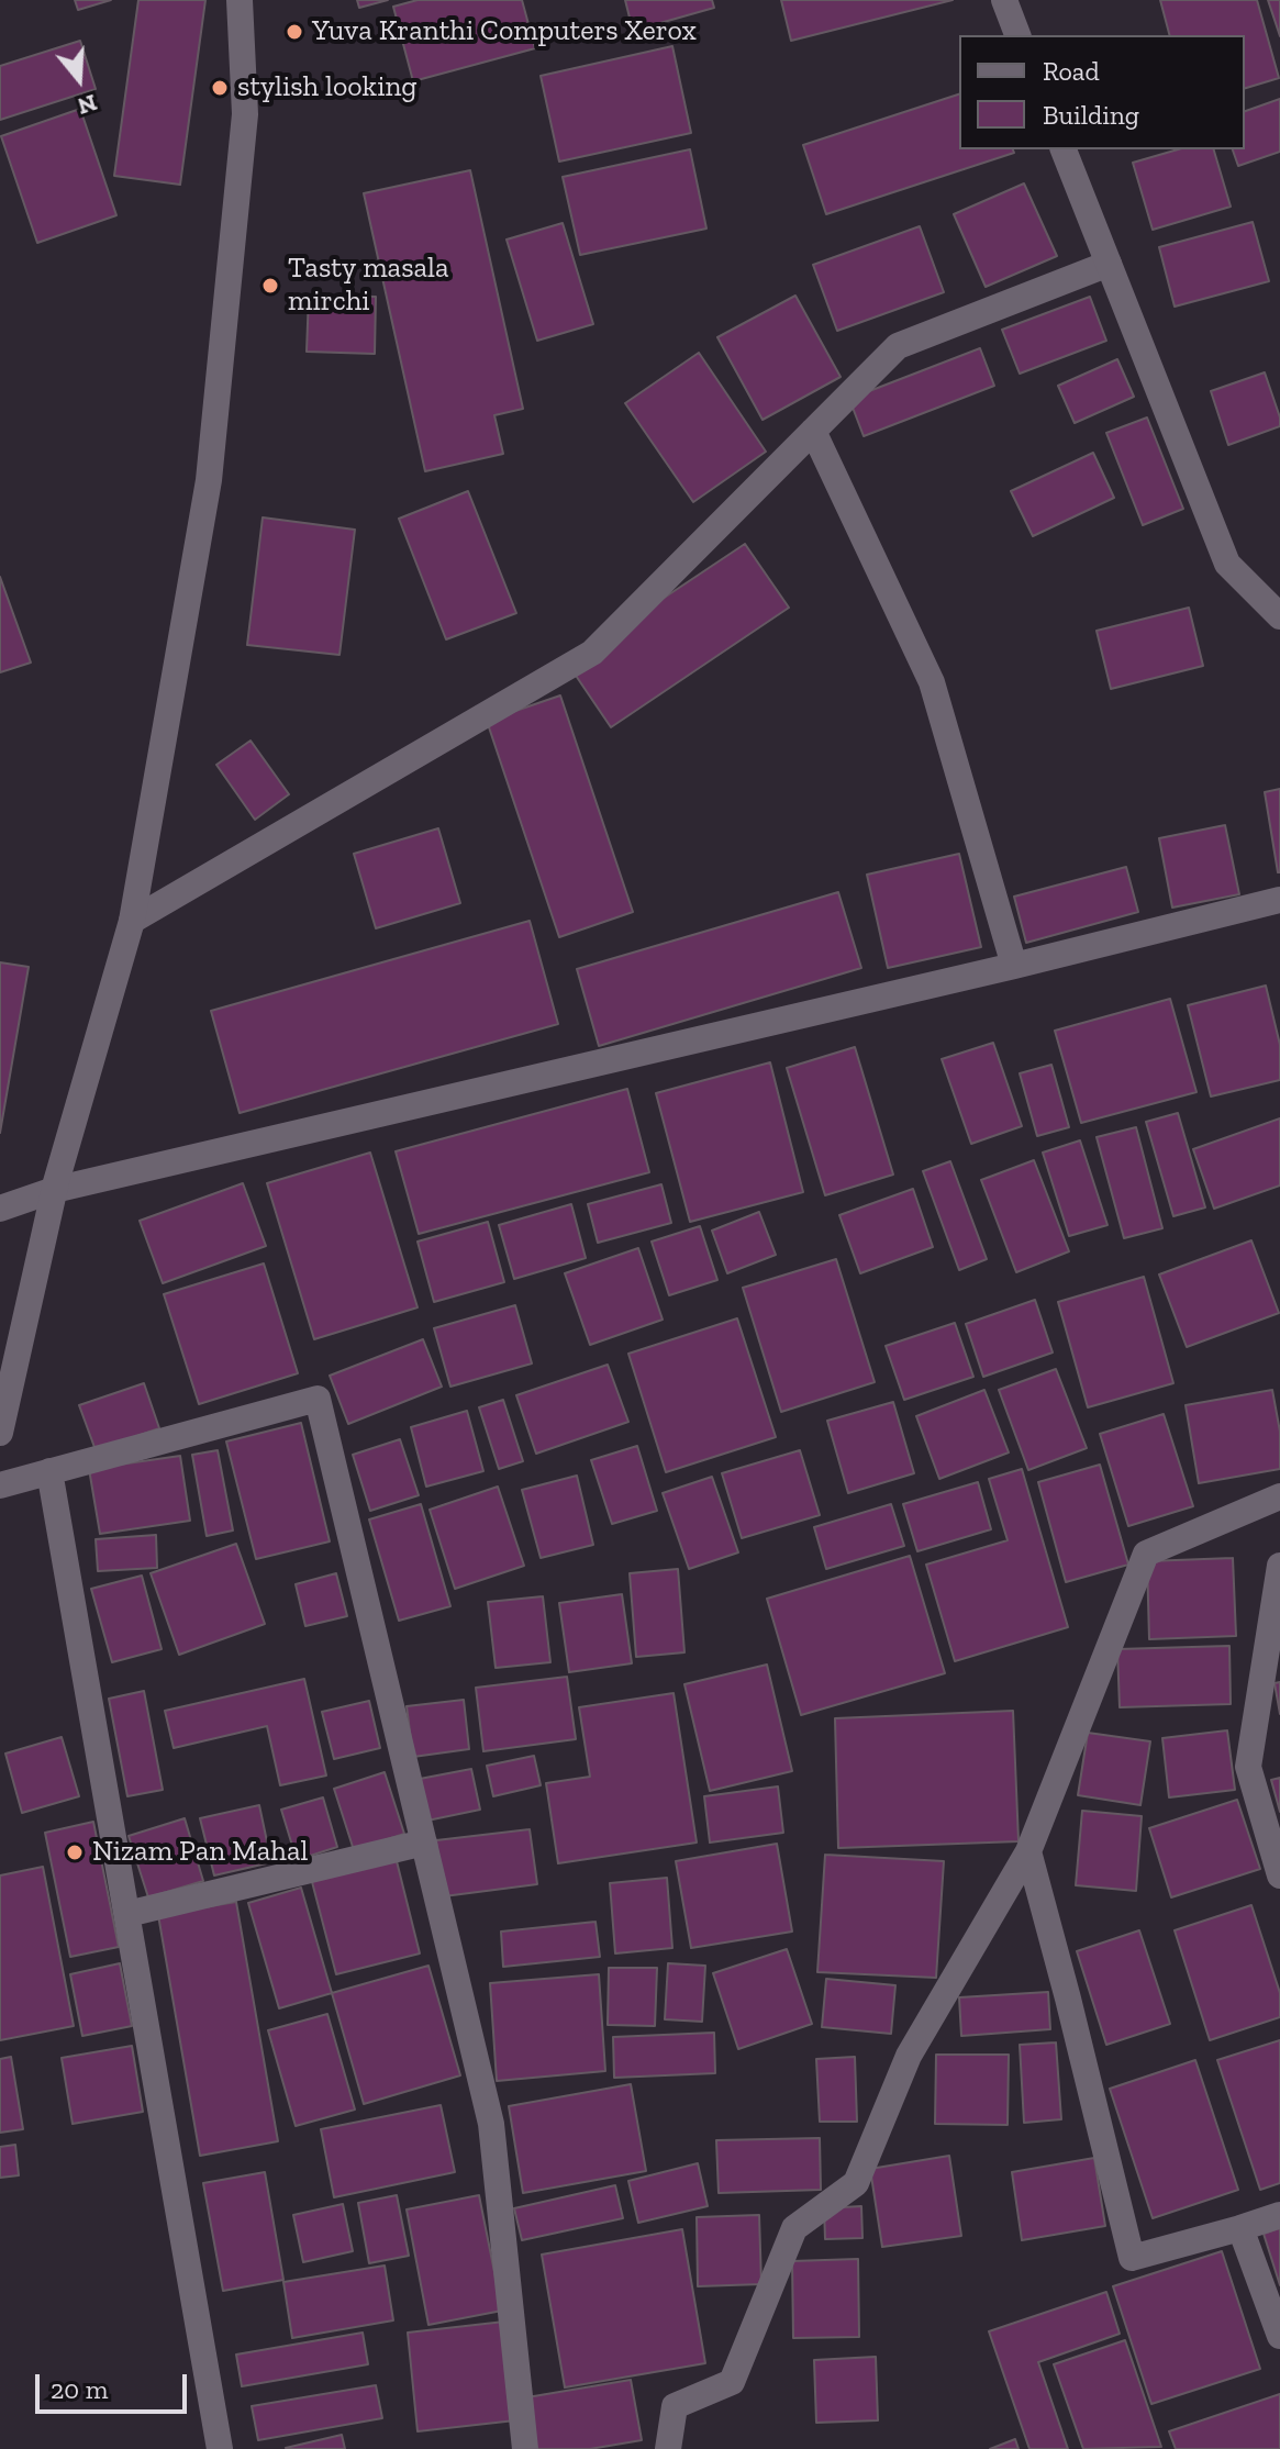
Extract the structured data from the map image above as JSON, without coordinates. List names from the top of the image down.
{
  "places": [
    "Yuva Kranthi Computers Xerox",
    "stylish looking",
    "Tasty masala mirchi",
    "Nizam Pan Mahal"
  ],
  "legend": ["Road", "Building"],
  "scale_bar": "20 m",
  "north": "bottom"
}
